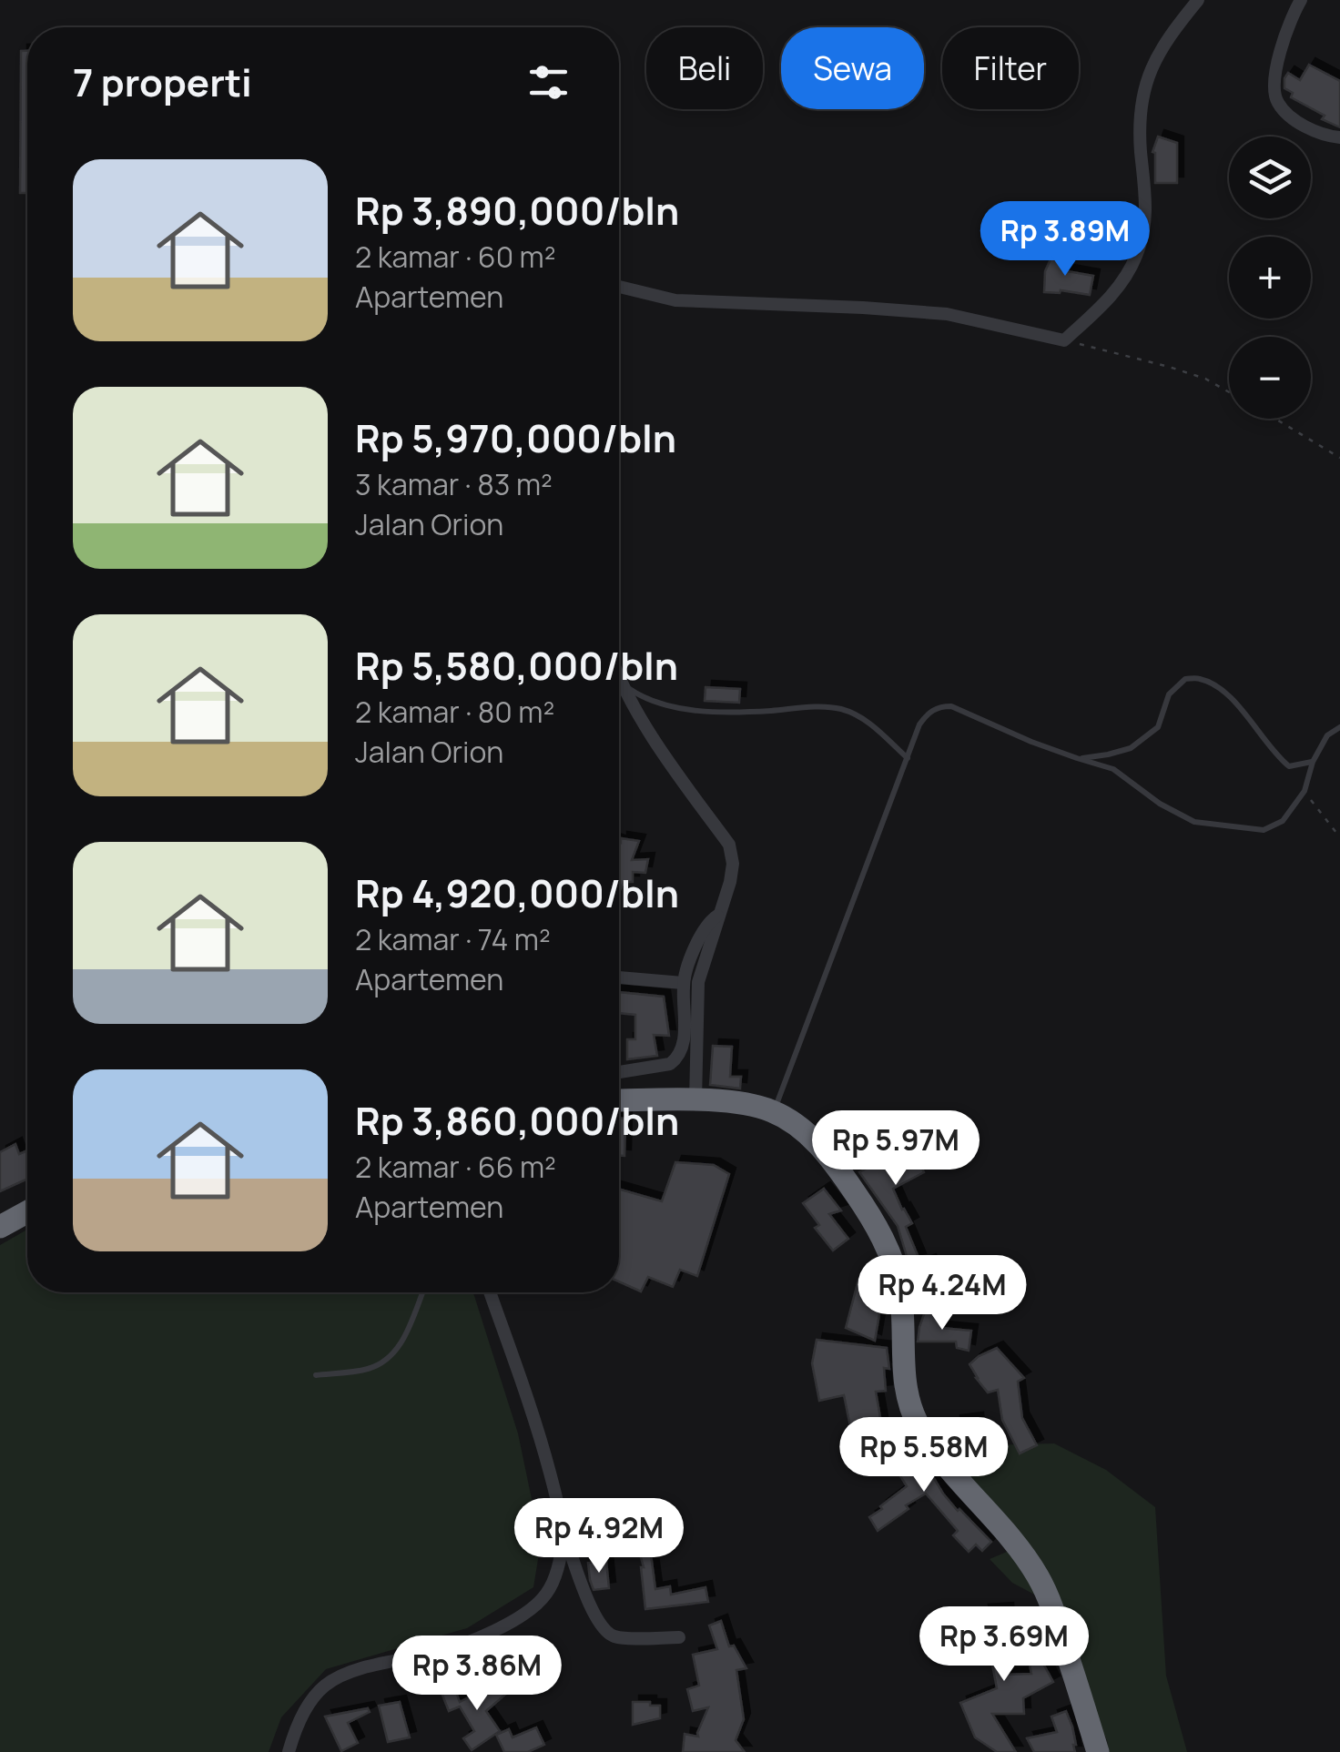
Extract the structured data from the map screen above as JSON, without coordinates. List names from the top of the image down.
{
  "page": {
    "chip": ["Beli", "Sewa", "Filter"],
    "heading": "7 properti",
    "map_buttons": ["+", "−"],
    "list": [
      {
        "name": "Rp 3,890,000/bln",
        "note": "2 kamar · 60 m² · Apartemen"
      },
      {
        "name": "Rp 5,970,000/bln",
        "note": "3 kamar · 83 m² · Jalan Orion"
      },
      {
        "name": "Rp 5,580,000/bln",
        "note": "2 kamar · 80 m² · Jalan Orion"
      },
      {
        "name": "Rp 4,920,000/bln",
        "note": "2 kamar · 74 m² · Apartemen"
      },
      {
        "name": "Rp 3,860,000/bln",
        "note": "2 kamar · 66 m² · Apartemen"
      }
    ],
    "price": [
      "Rp 3.89M",
      "Rp 5.97M",
      "Rp 4.24M",
      "Rp 5.58M",
      "Rp 4.92M",
      "Rp 3.69M",
      "Rp 3.86M"
    ]
  }
}
